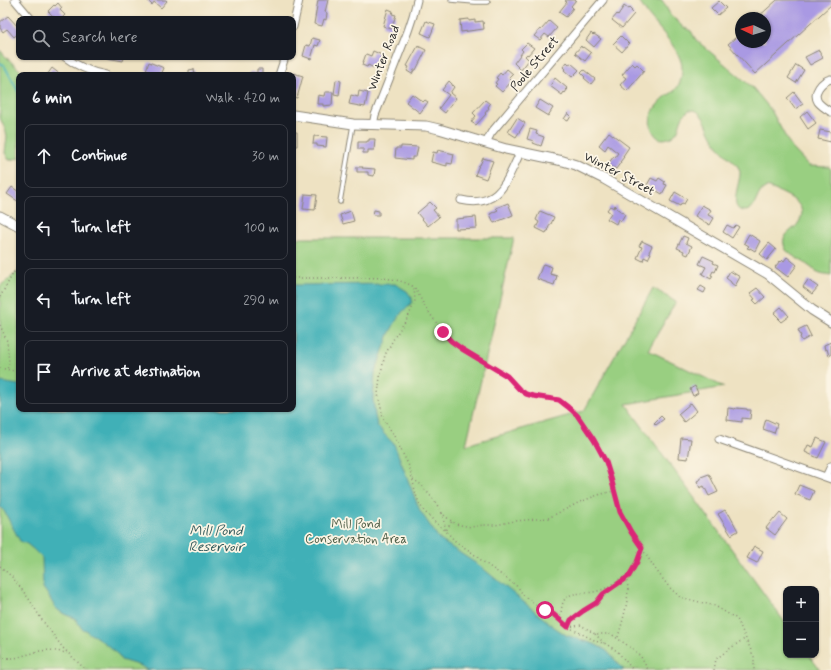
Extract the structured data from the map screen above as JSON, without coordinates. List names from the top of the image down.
{
  "streets": {
    "street": ["Winter Road", "Poole Street", "Winter Street"]
  },
  "crossings": [
    ["Winter Road", "Winter Street"],
    ["Poole Street", "Winter Street"]
  ],
  "water": ["Mill Pond Reservoir"],
  "parks": ["Mill Pond Conservation Area"],
  "north": "left",
  "page": {
    "search": "Search here",
    "heading": ["6 min", "Walk · 420 m"],
    "list": [
      ["Continue", "30 m"],
      ["Turn left", "100 m"],
      ["Turn left", "290 m"],
      "Arrive at destination"
    ],
    "map_buttons": ["+", "−"]
  }
}
